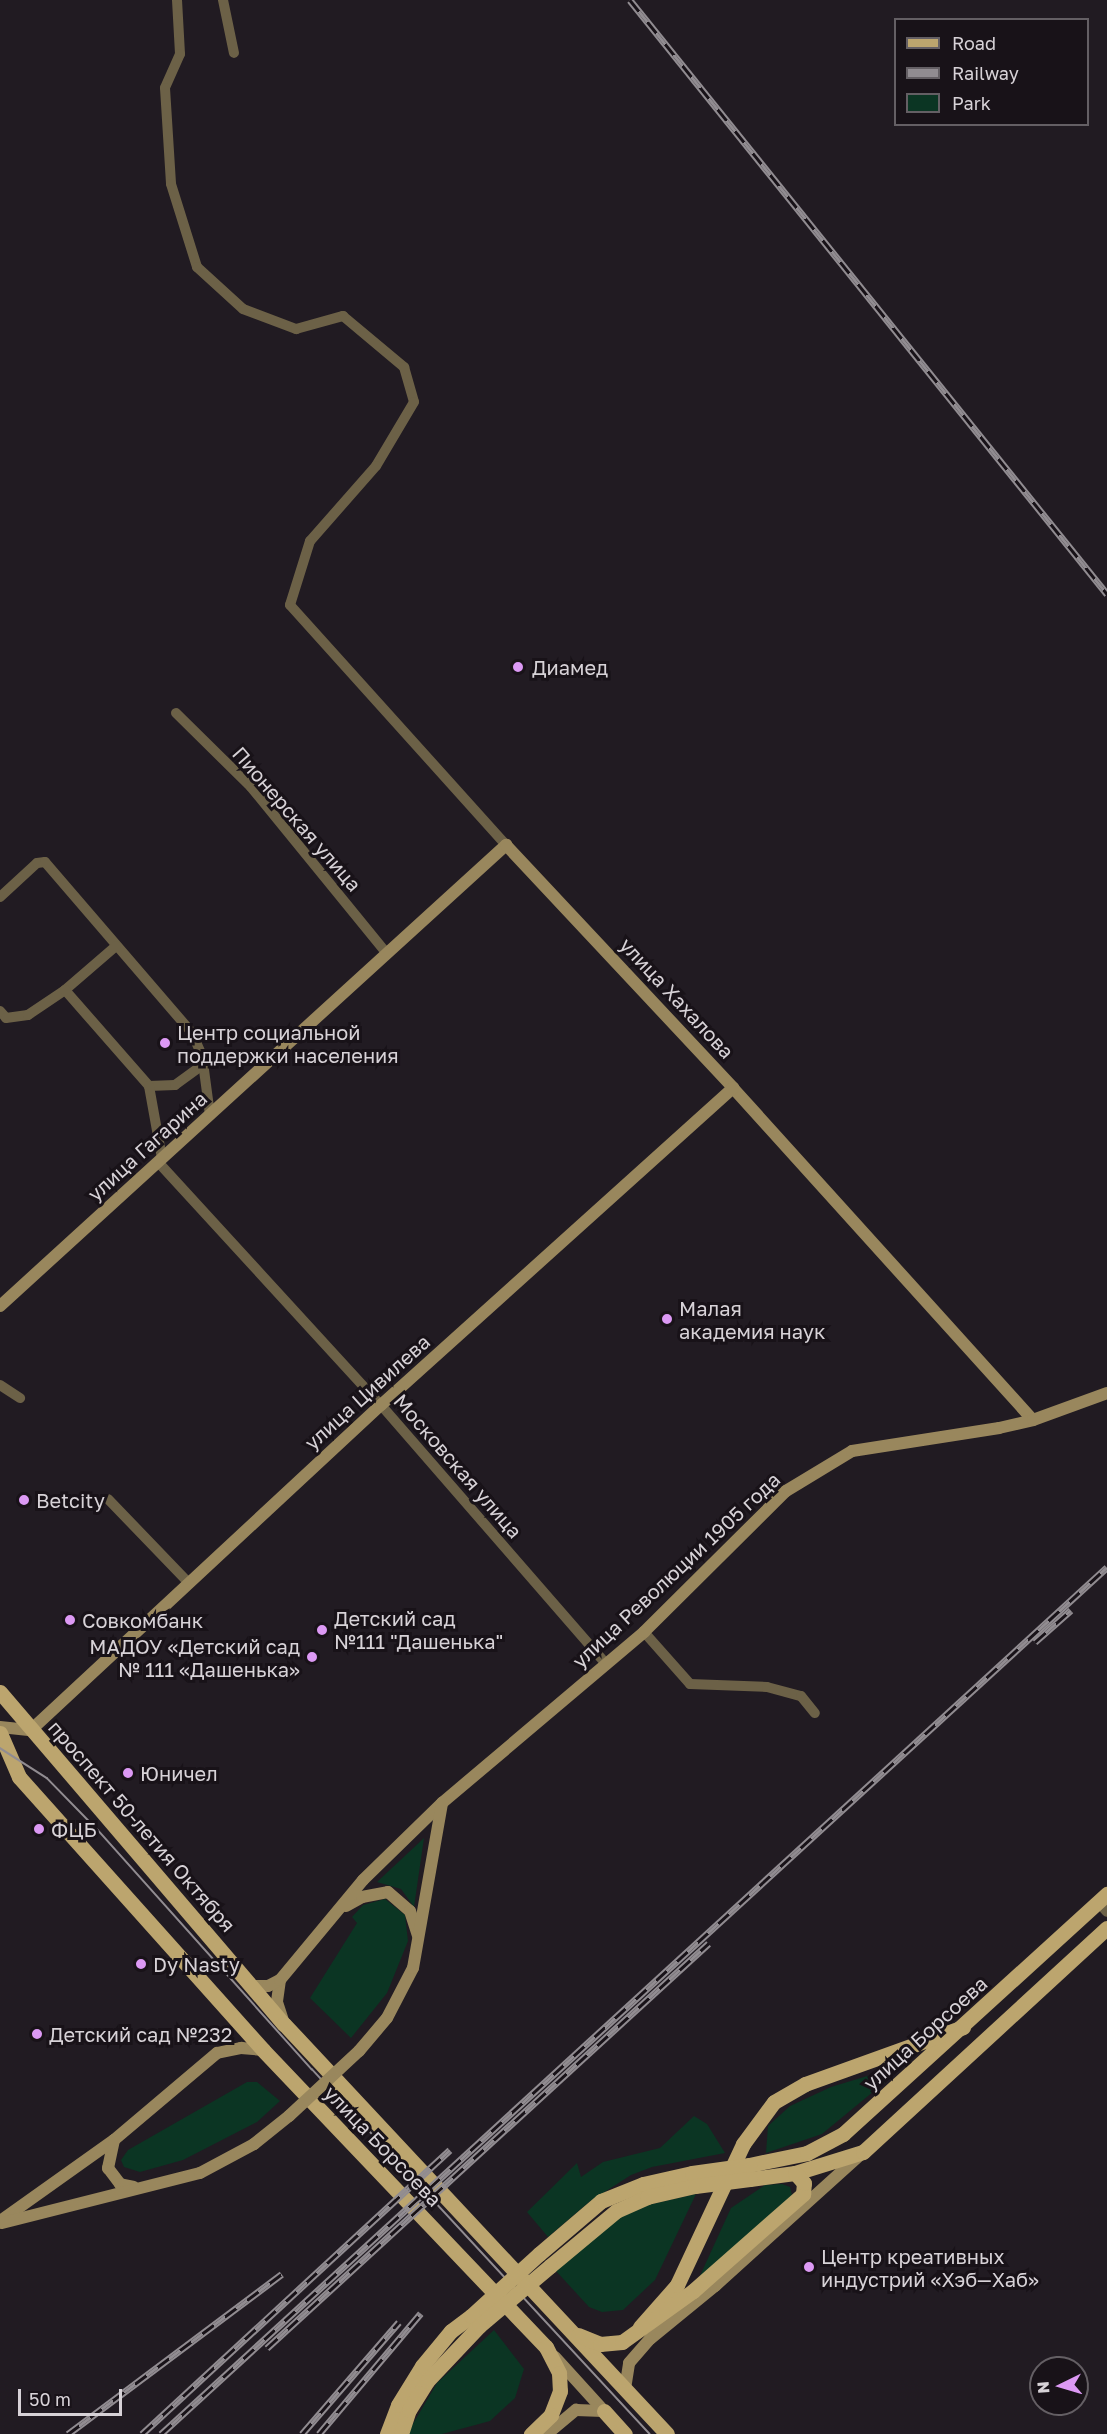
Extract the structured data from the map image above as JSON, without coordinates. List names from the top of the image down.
{
  "streets": {
    "main road": [
      "улица Хахалова",
      "улица Гагарина",
      "улица Цивилева",
      "улица Революции 1905 года",
      "проспект 50-летия Октября",
      "улица Борсоева"
    ],
    "street": ["Пионерская улица", "Московская улица"]
  },
  "crossings": [
    ["Пионерская улица", "улица Гагарина"],
    ["улица Хахалова", "улица Гагарина"],
    ["улица Хахалова", "улица Цивилева"],
    ["улица Хахалова", "улица Революции 1905 года"],
    ["улица Гагарина", "Московская улица"],
    ["улица Цивилева", "Московская улица"],
    ["улица Цивилева", "проспект 50-летия Октября"],
    ["Московская улица", "улица Революции 1905 года"]
  ],
  "places": [
    "Диамед",
    "Центр социальной поддержки населения",
    "Малая академия наук",
    "Betcity",
    "Совкомбанк",
    "Детский сад №111 \"Дашенька\"",
    "МАДОУ «Детский сад № 111 «Дашенька»",
    "Юничел",
    "ФЦБ",
    "Dy Nasty",
    "Детский сад №232",
    "Центр креативных индустрий «Хэб—Хаб»"
  ],
  "legend": ["Road", "Railway", "Park"],
  "scale_bar": "50 m",
  "north": "left"
}
